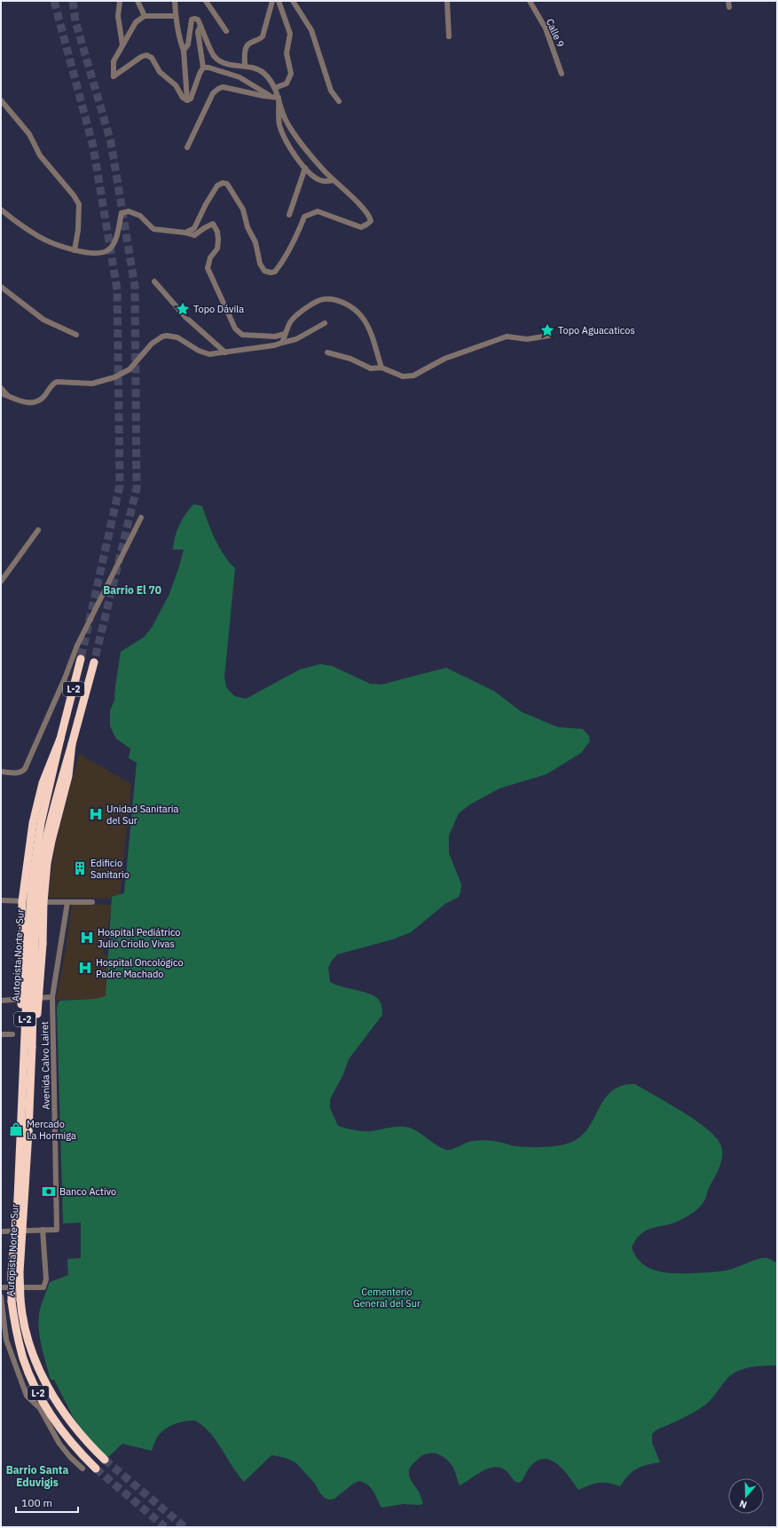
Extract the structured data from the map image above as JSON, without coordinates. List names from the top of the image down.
{
  "streets": {
    "highway": ["L-2", "Autopista Norte - Sur"],
    "street": ["Calle 9", "Avenida Calvo Lairet"]
  },
  "districts": ["Barrio El 70", "Barrio Santa Eduvigis"],
  "parks": ["Cementerio General del Sur"],
  "places": {
    "place": ["Topo Dávila", "Topo Aguacaticos"],
    "hospital": ["Unidad Sanitaria del Sur", "Hospital Pediátrico Julio Criollo Vivas", "Hospital Oncológico Padre Machado"],
    "building": ["Edificio Sanitario"],
    "shop": ["Mercado La Hormiga"],
    "bank": ["Banco Activo"]
  },
  "scale_bar": "100 m",
  "north": "bottom"
}
